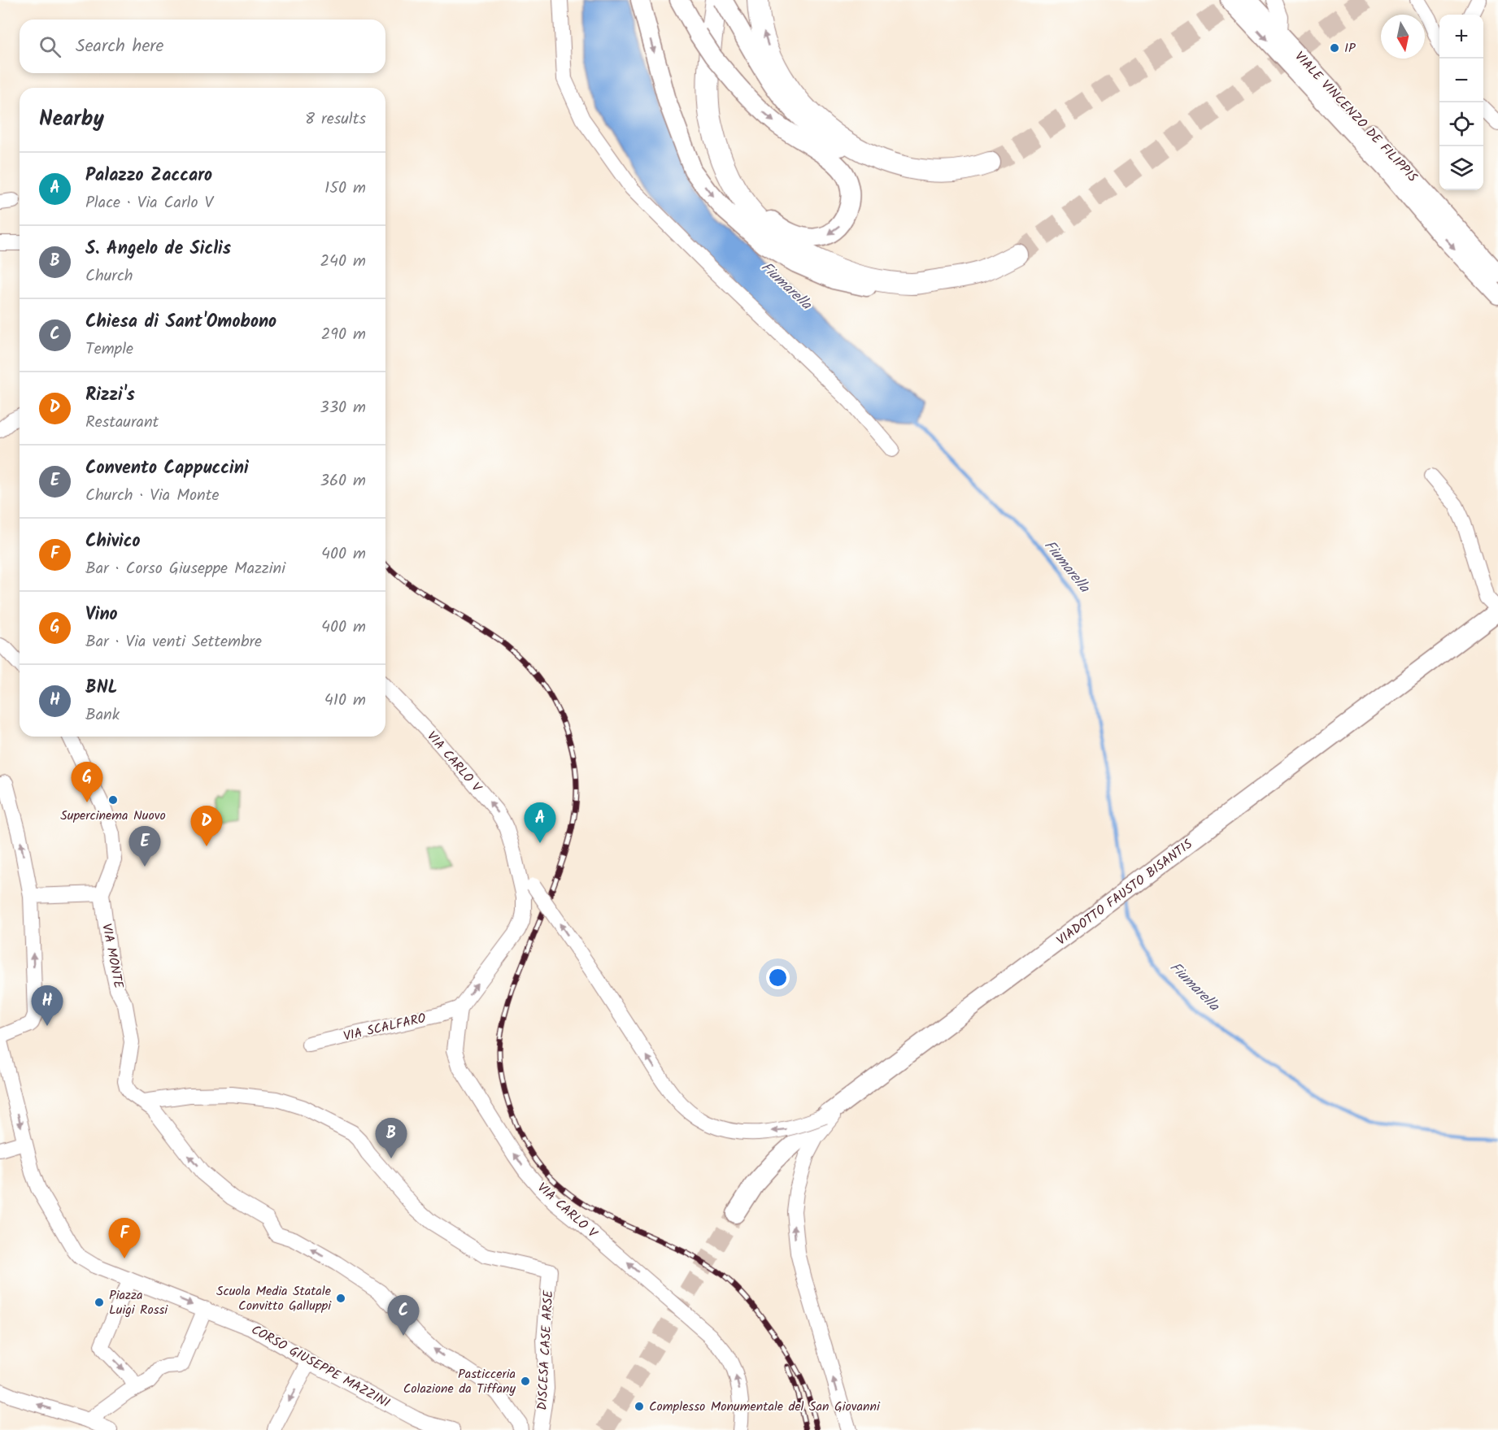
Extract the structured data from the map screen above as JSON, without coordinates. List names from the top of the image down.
{
  "streets": {
    "main road": ["VIALE VINCENZO DE FILIPPIS", "VIADOTTO FAUSTO BISANTIS"],
    "street": [
      "VIA CARLO V",
      "VIA MONTE",
      "VIA SCALFARO",
      "DISCESA CASE ARSE",
      "CORSO GIUSEPPE MAZZINI"
    ]
  },
  "crossings": [
    ["VIA CARLO V", "VIA SCALFARO"],
    ["VIA MONTE", "DISCESA CASE ARSE"]
  ],
  "one_way": ["VIA CARLO V"],
  "water": ["Fiumarella"],
  "places": [
    "IP",
    "Supercinema Nuovo",
    "Scuola Media Statale Convitto Galluppi",
    "Piazza Luigi Rossi",
    "Pasticceria Colazione da Tiffany",
    "Complesso Monumentale del San Giovanni"
  ],
  "north": "bottom",
  "page": {
    "map_buttons": ["+", "−"],
    "search": "Search here",
    "heading": ["Nearby", "8 results"],
    "list": [
      {
        "mark": "A",
        "name": "Palazzo Zaccaro",
        "note": "Place · Via Carlo V",
        "value": "150 m"
      },
      {
        "mark": "B",
        "name": "S. Angelo de Siclis",
        "note": "Church",
        "value": "240 m"
      },
      {
        "mark": "C",
        "name": "Chiesa di Sant'Omobono",
        "note": "Temple",
        "value": "290 m"
      },
      {
        "mark": "D",
        "name": "Rizzi's",
        "note": "Restaurant",
        "value": "330 m"
      },
      {
        "mark": "E",
        "name": "Convento Cappuccini",
        "note": "Church · Via Monte",
        "value": "360 m"
      },
      {
        "mark": "F",
        "name": "Chivico",
        "note": "Bar · Corso Giuseppe Mazzini",
        "value": "400 m"
      },
      {
        "mark": "G",
        "name": "Vino",
        "note": "Bar · Via venti Settembre",
        "value": "400 m"
      },
      {
        "mark": "H",
        "name": "BNL",
        "note": "Bank",
        "value": "410 m"
      }
    ],
    "pins": [
      "G",
      "A",
      "D",
      "E",
      "H",
      "B",
      "F",
      "C"
    ]
  }
}
